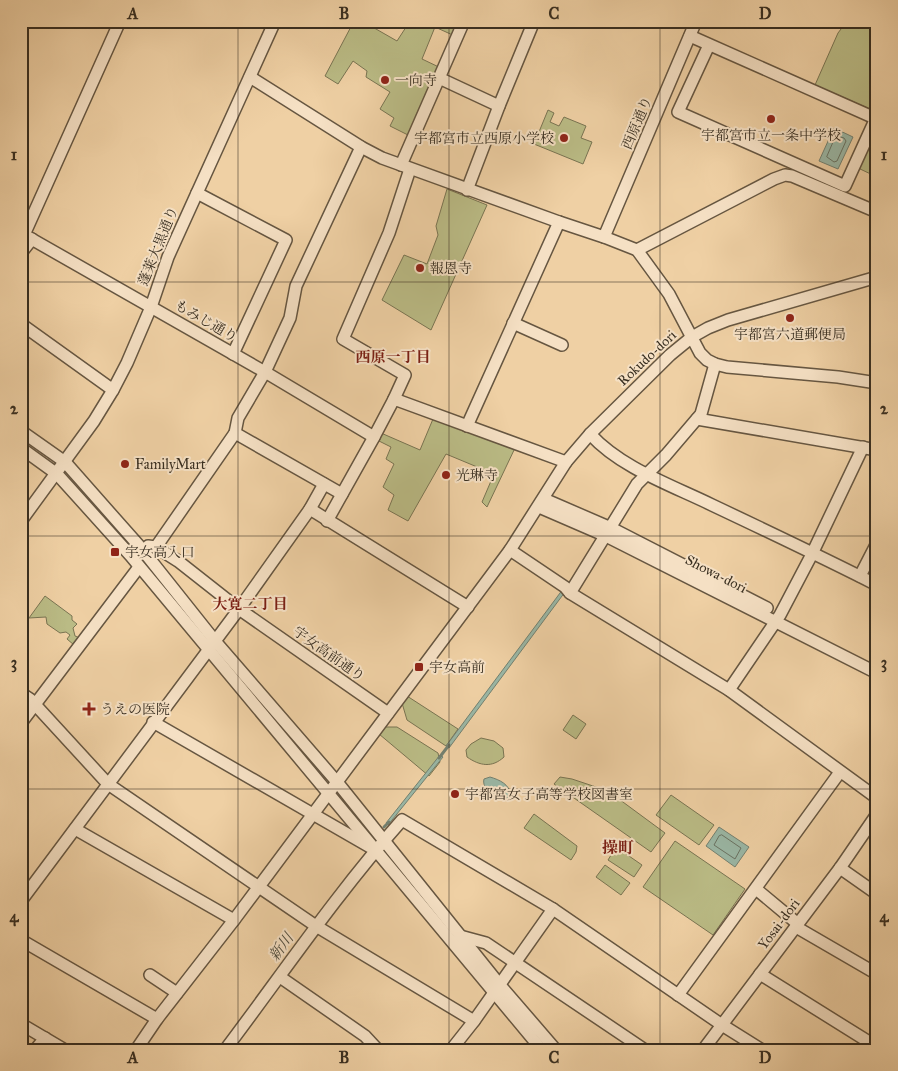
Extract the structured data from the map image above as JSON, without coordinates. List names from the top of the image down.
{
  "streets": {
    "street": [
      "西原通り",
      "蓬莱大黒通り",
      "もみじ通り",
      "Rokudo-dori",
      "Showa-dori",
      "宇女高前通り",
      "Yosai-dori"
    ]
  },
  "crossings": [
    ["蓬莱大黒通り", "もみじ通り"],
    ["Rokudo-dori", "Showa-dori"],
    ["Rokudo-dori", "宇女高前通り"]
  ],
  "districts": ["西原一丁目", "大寛二丁目", "操町"],
  "water": ["新川"],
  "places": {
    "other": [
      "一向寺",
      "宇都宮市立一条中学校",
      "宇都宮市立西原小学校",
      "報恩寺",
      "宇都宮六道郵便局",
      "FamilyMart",
      "光琳寺",
      "宇都宮女子高等学校図書室"
    ],
    "transit": ["宇女高入口", "宇女高前"],
    "health": ["うえの医院"]
  },
  "grid": {
    "columns": [
      "A",
      "B",
      "C",
      "D"
    ],
    "rows": [
      "1",
      "2",
      "3",
      "4"
    ]
  }
}
